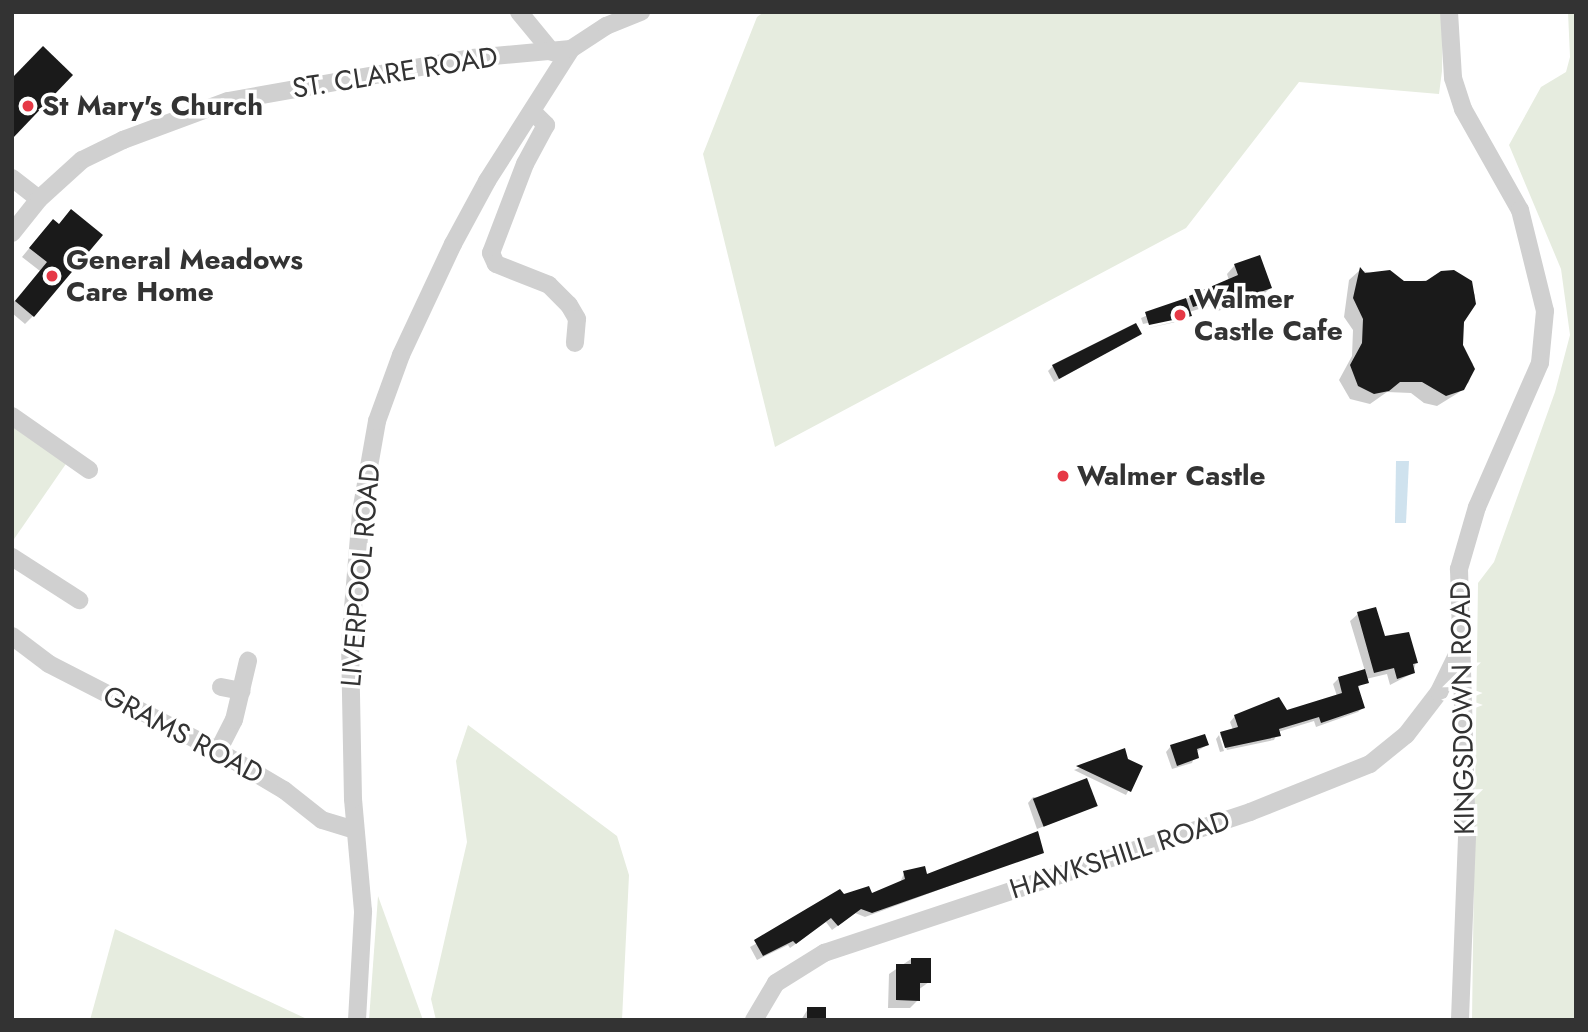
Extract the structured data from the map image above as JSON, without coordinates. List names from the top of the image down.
{
  "streets": {
    "street": [
      "ST. CLARE ROAD",
      "LIVERPOOL ROAD",
      "KINGSDOWN ROAD",
      "GRAMS ROAD",
      "HAWKSHILL ROAD"
    ]
  },
  "crossings": [
    ["ST. CLARE ROAD", "LIVERPOOL ROAD"],
    ["LIVERPOOL ROAD", "GRAMS ROAD"],
    ["KINGSDOWN ROAD", "HAWKSHILL ROAD"]
  ],
  "places": [
    "St Mary's Church",
    "General Meadows Care Home",
    "Walmer Castle Cafe",
    "Walmer Castle"
  ]
}
